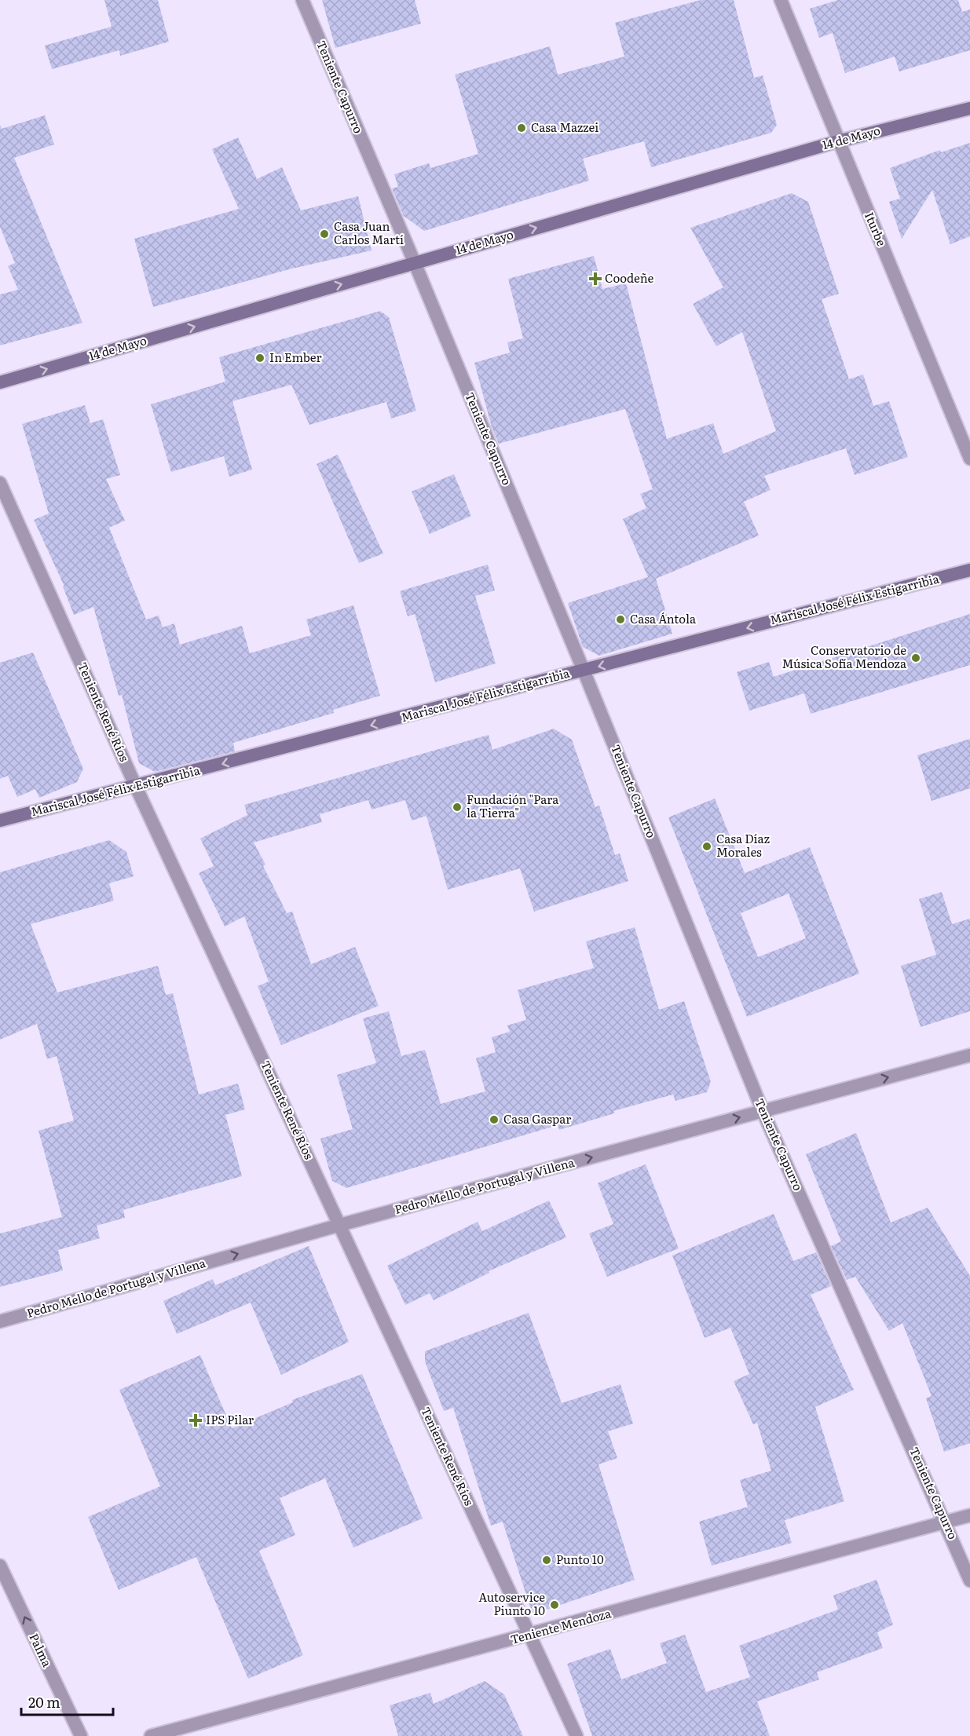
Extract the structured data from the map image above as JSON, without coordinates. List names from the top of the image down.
{
  "streets": {
    "main road": ["14 de Mayo", "Mariscal José Félix Estigarribia"],
    "street": [
      "Teniente Capurro",
      "Iturbe",
      "Teniente René Ríos",
      "Pedro Mello de Portugal y Villena",
      "Teniente Mendoza",
      "Palma"
    ]
  },
  "crossings": [
    ["Teniente Capurro", "14 de Mayo"],
    ["Teniente Capurro", "Mariscal José Félix Estigarribia"],
    ["Teniente Capurro", "Pedro Mello de Portugal y Villena"],
    ["Teniente Capurro", "Teniente Mendoza"],
    ["14 de Mayo", "Iturbe"],
    ["Mariscal José Félix Estigarribia", "Teniente René Ríos"],
    ["Teniente René Ríos", "Pedro Mello de Portugal y Villena"],
    ["Teniente René Ríos", "Teniente Mendoza"]
  ],
  "one_way": [
    "14 de Mayo",
    "Mariscal José Félix Estigarribia",
    "Pedro Mello de Portugal y Villena",
    "Palma"
  ],
  "places": {
    "other": [
      "Casa Mazzei",
      "Casa Juan Carlos Martí",
      "In Ember",
      "Casa Ántola",
      "Conservatorio de Música Sofía Mendoza",
      "Fundación \"Para la Tierra\"",
      "Casa Díaz Morales",
      "Casa Gaspar",
      "Punto 10",
      "Autoservice Piunto 10"
    ],
    "health": ["Coodeñe", "IPS Pilar"]
  },
  "scale_bar": "20 m"
}
